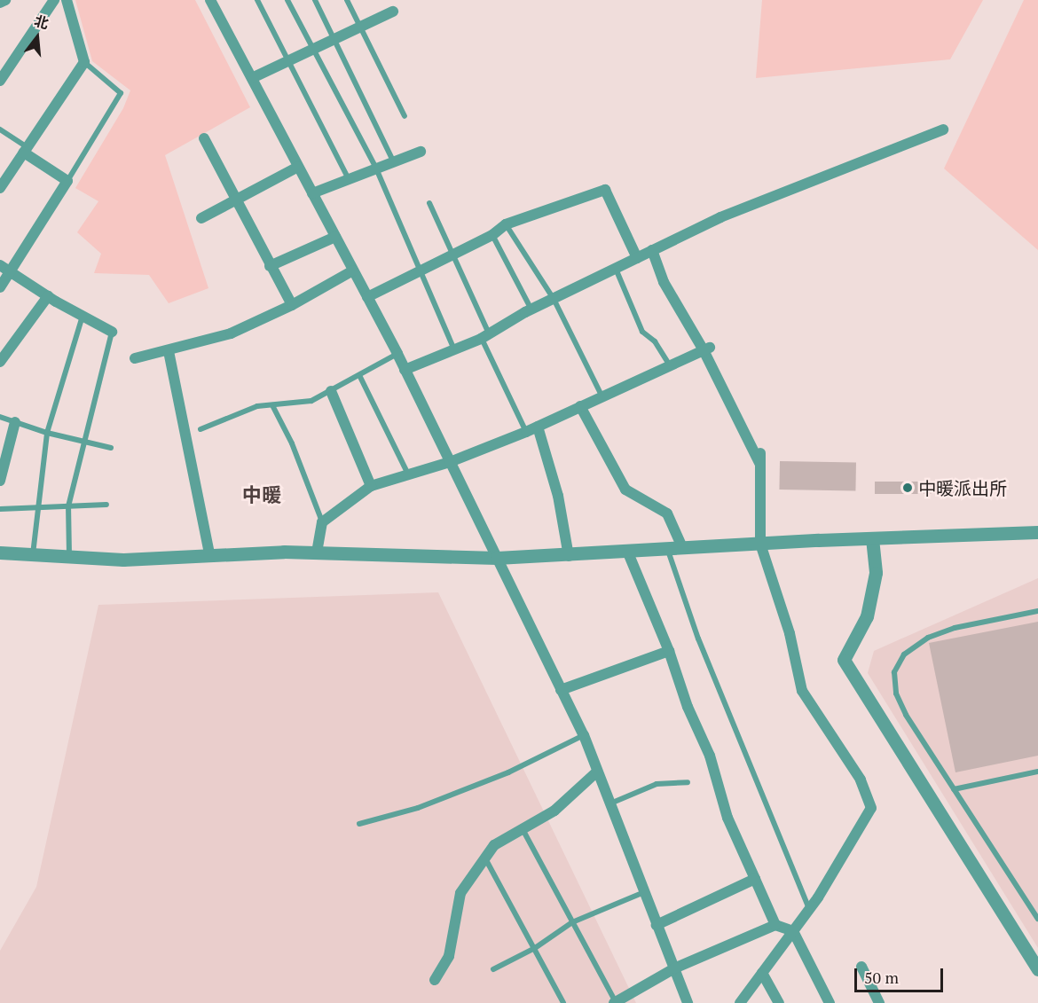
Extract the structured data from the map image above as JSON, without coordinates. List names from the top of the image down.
{
  "districts": ["中暖"],
  "places": ["中暖派出所"],
  "scale_bar": "50 m",
  "north": "top"
}
